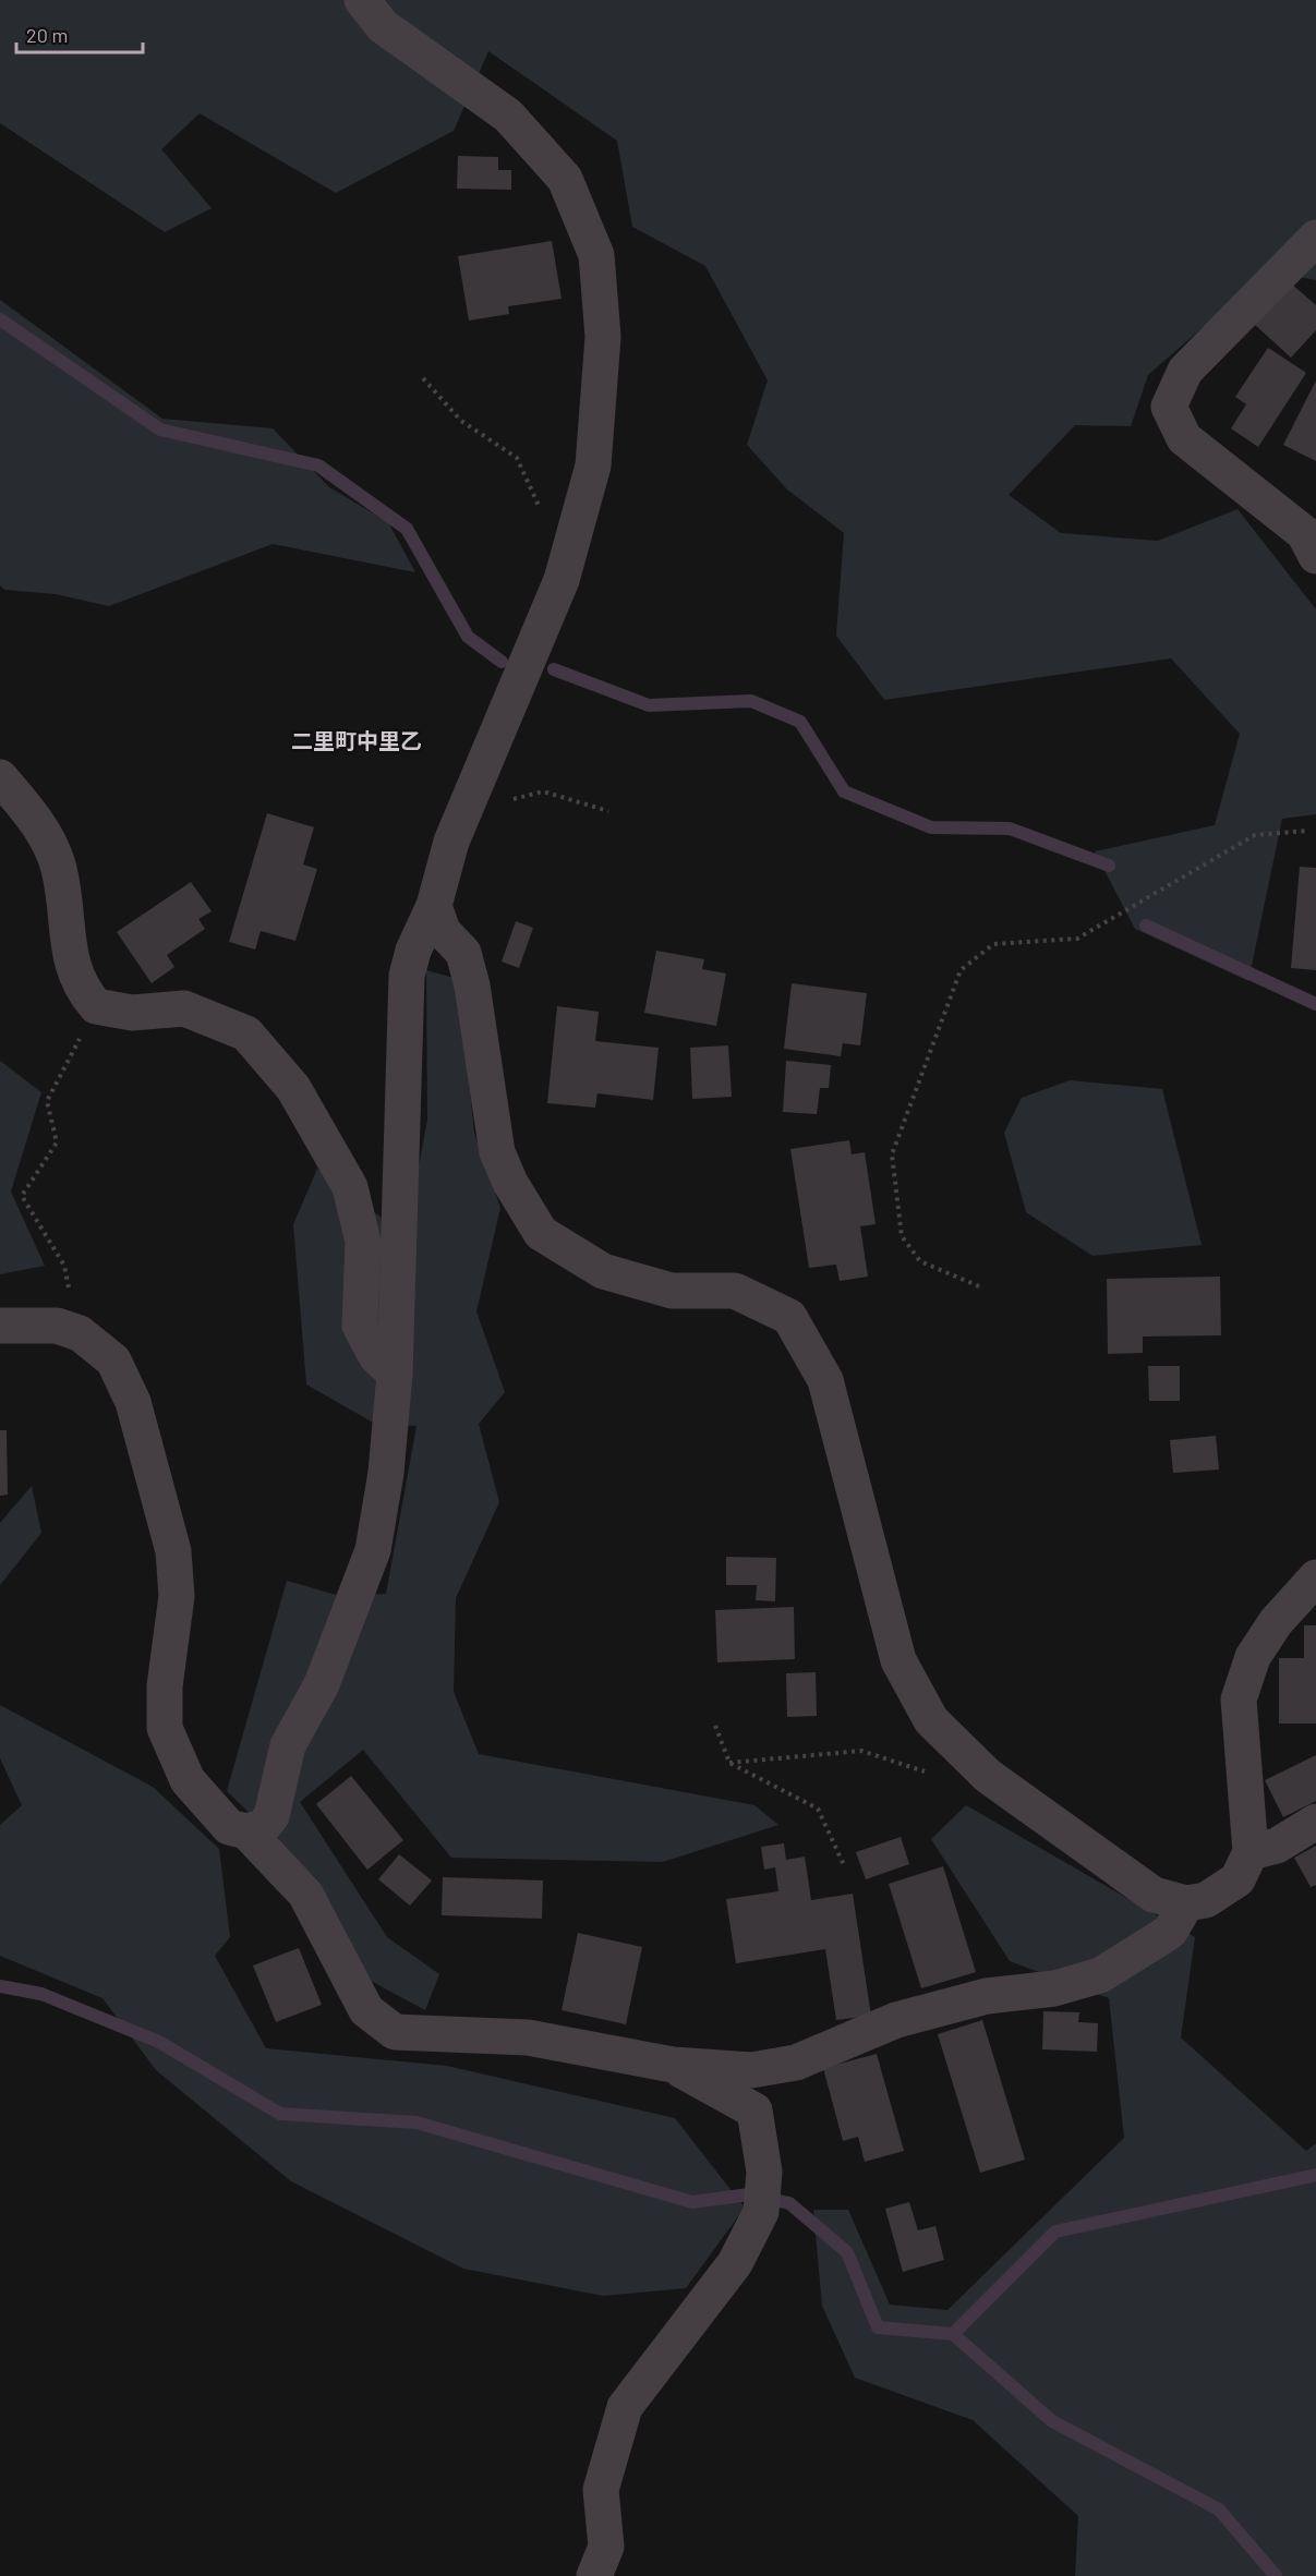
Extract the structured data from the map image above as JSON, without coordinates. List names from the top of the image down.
{
  "districts": ["二里町中里乙"],
  "scale_bar": "20 m"
}
